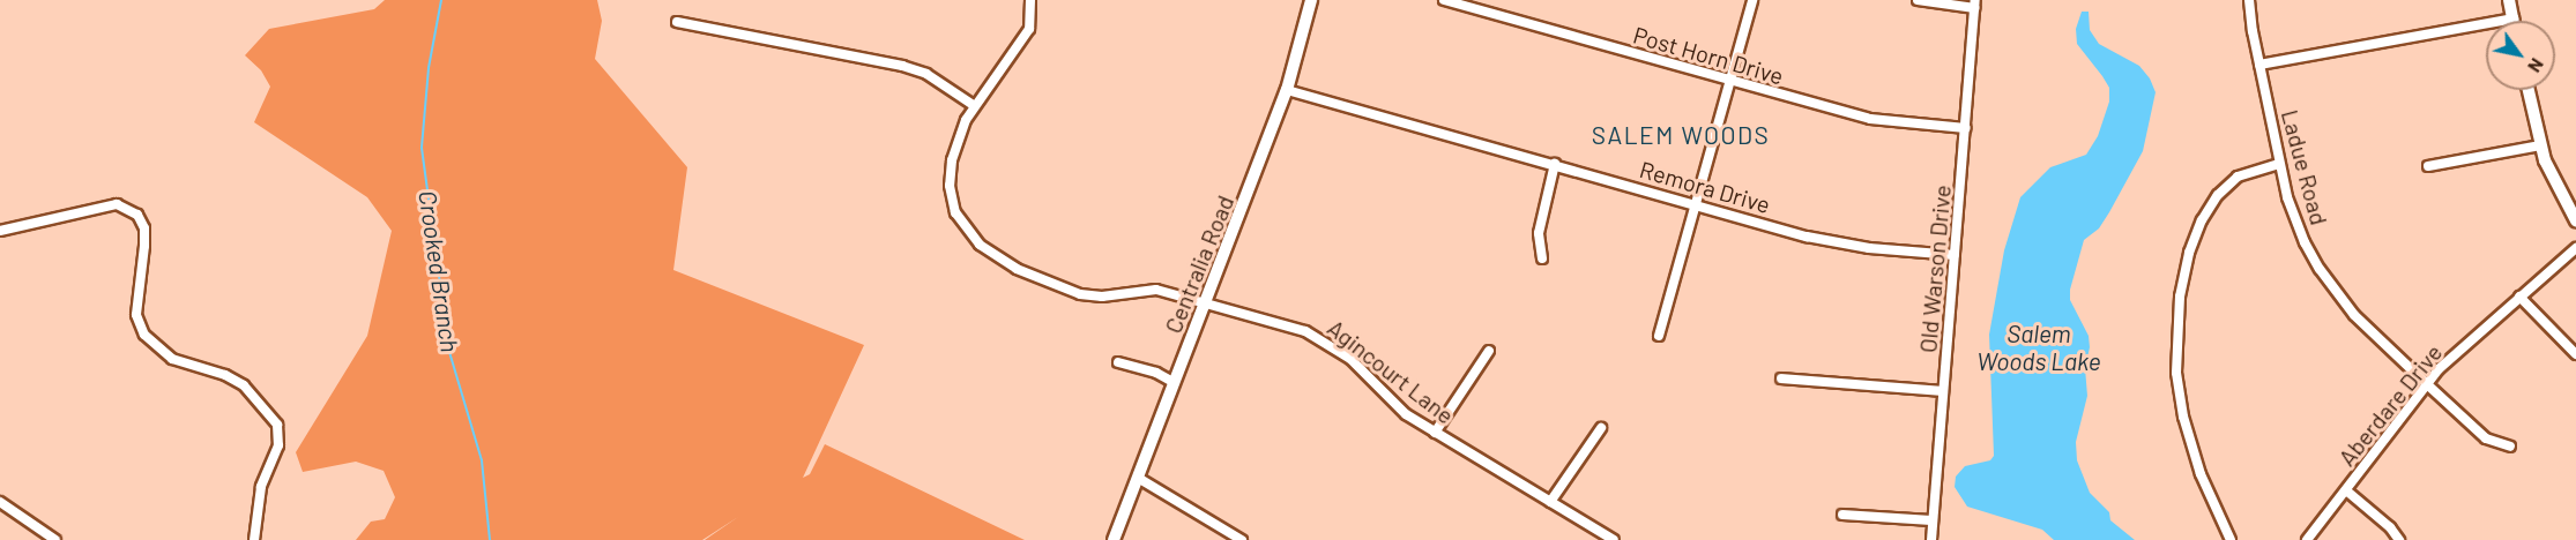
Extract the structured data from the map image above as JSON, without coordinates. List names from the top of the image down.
{
  "streets": {
    "main road": ["Centralia Road"],
    "street": [
      "Post Horn Drive",
      "Ladue Road",
      "Remora Drive",
      "Old Warson Drive",
      "Agincourt Lane",
      "Aberdare Drive"
    ]
  },
  "crossings": [
    ["Post Horn Drive", "Old Warson Drive"],
    ["Ladue Road", "Aberdare Drive"],
    ["Remora Drive", "Centralia Road"],
    ["Remora Drive", "Old Warson Drive"],
    ["Centralia Road", "Agincourt Lane"]
  ],
  "districts": ["SALEM WOODS"],
  "water": ["Crooked Branch", "Salem Woods Lake"],
  "north": "bottom right"
}
